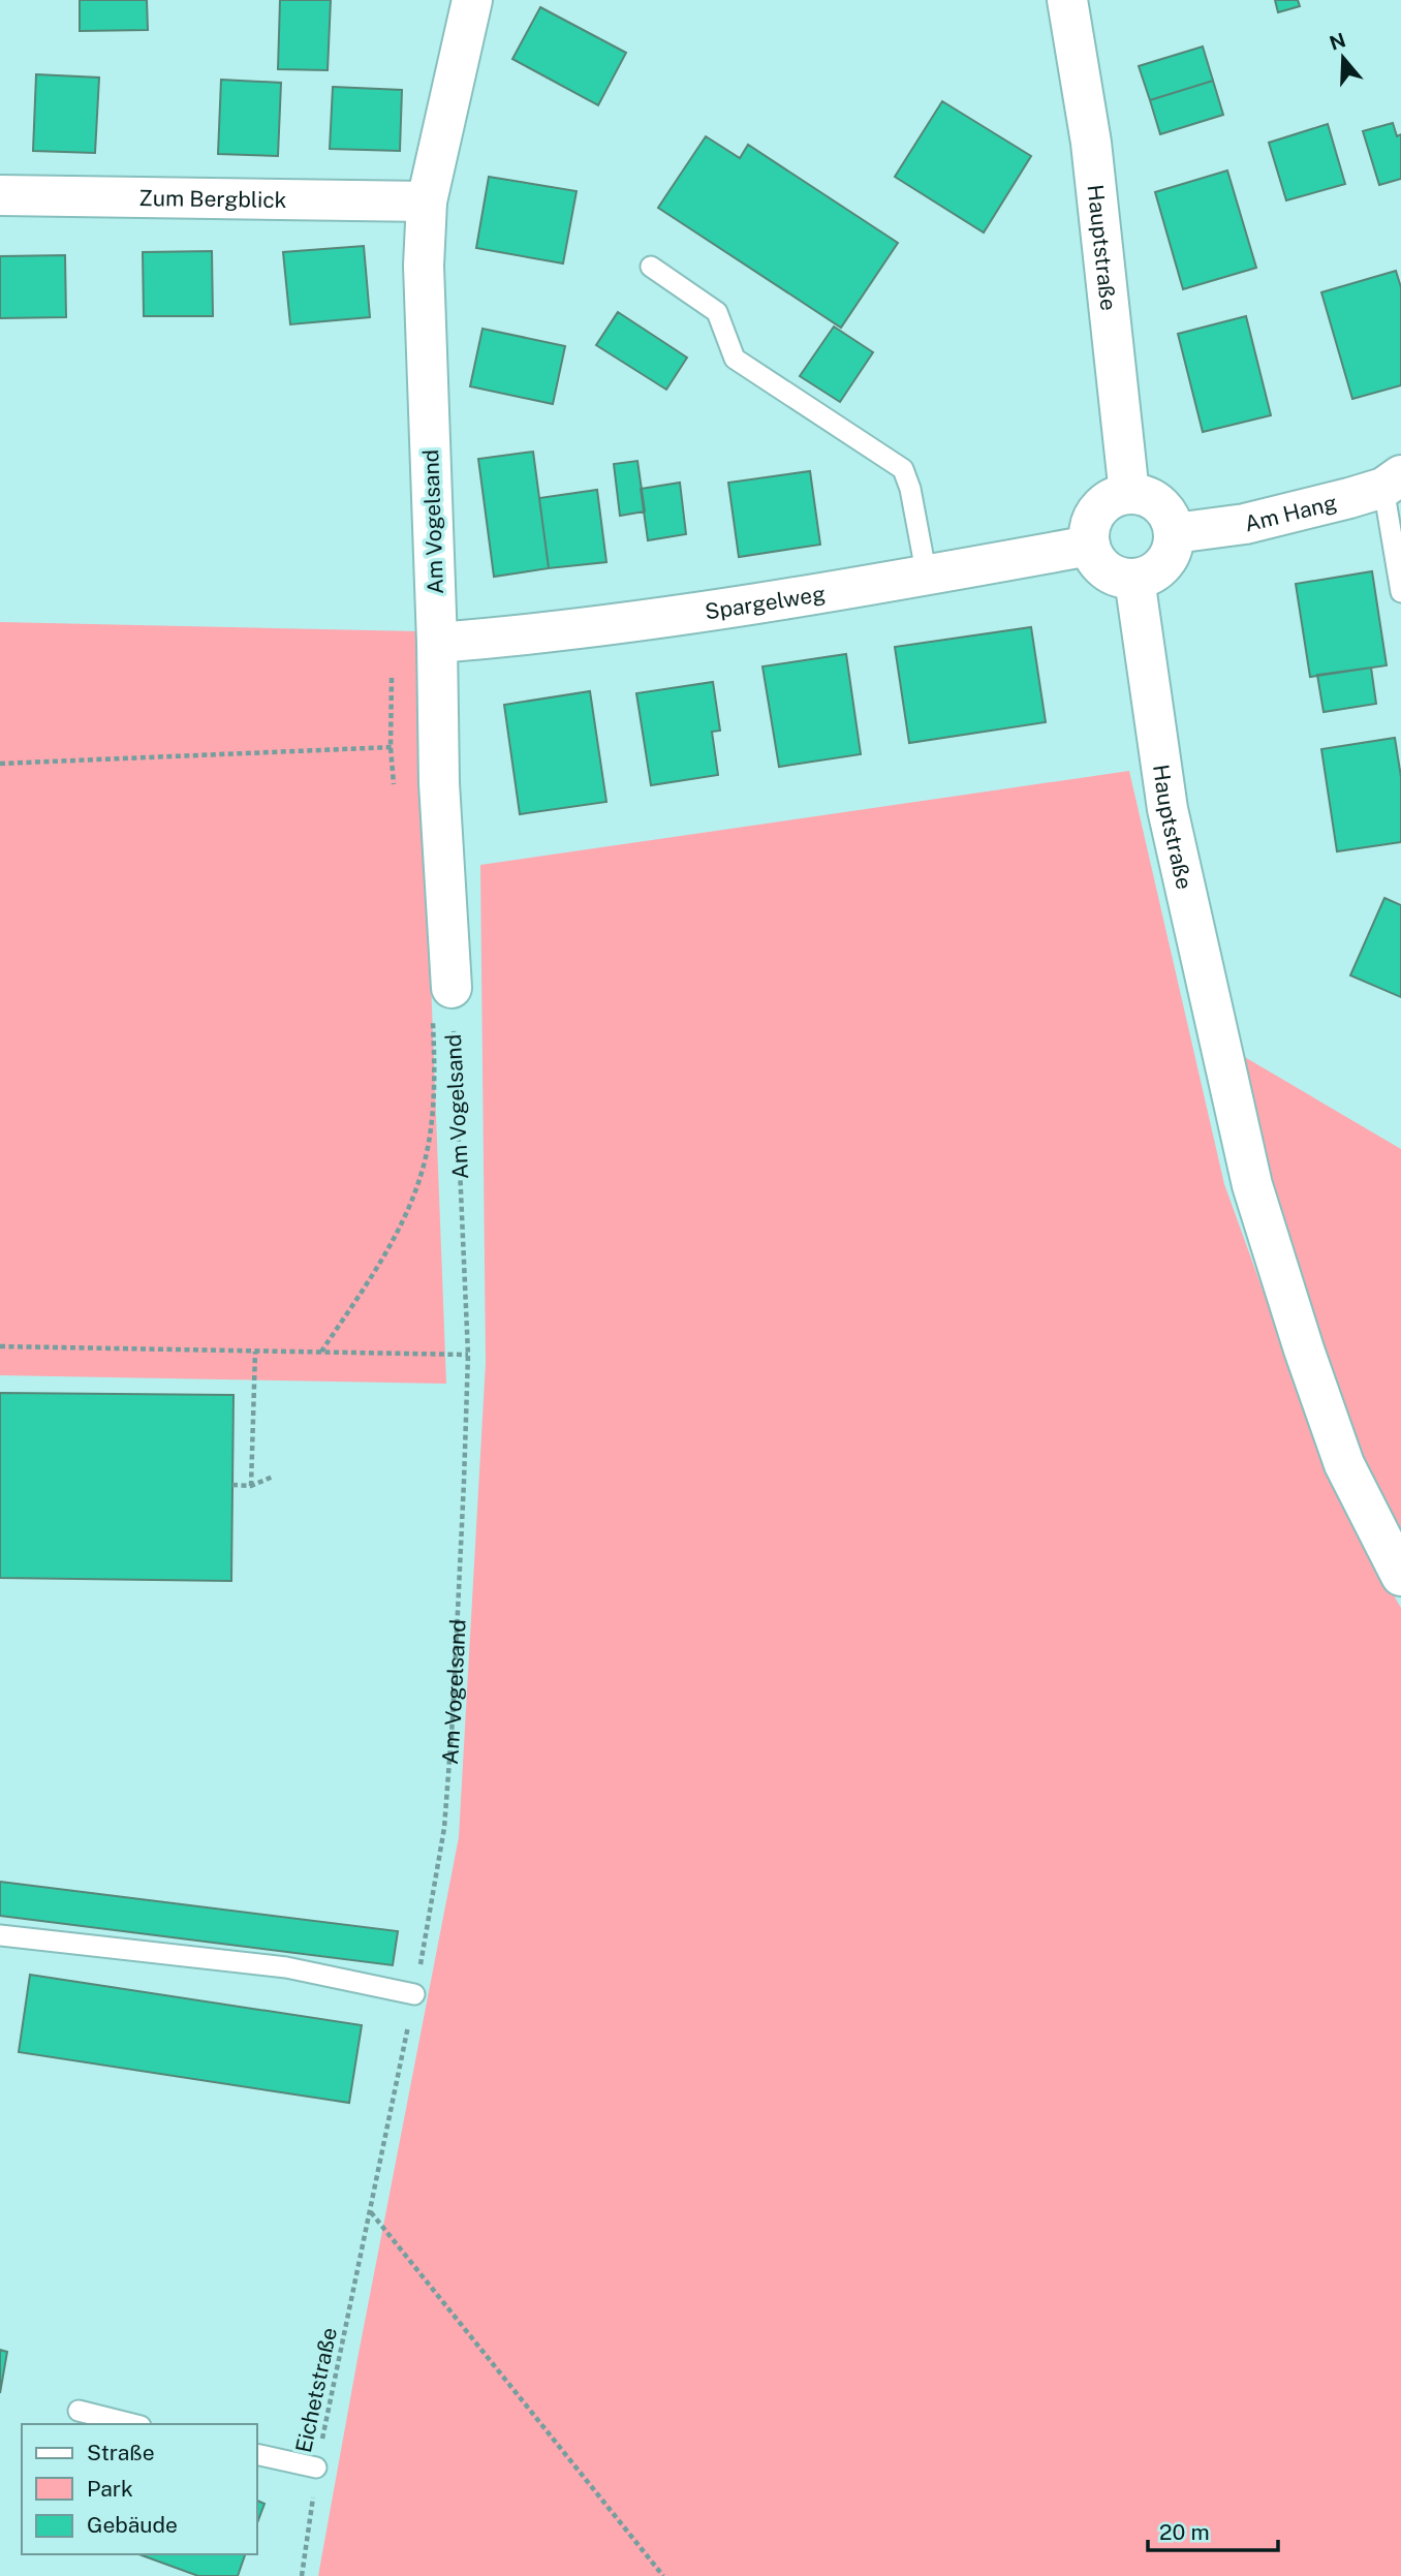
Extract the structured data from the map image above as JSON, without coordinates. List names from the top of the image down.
{
  "streets": {
    "street": [
      "Zum Bergblick",
      "Hauptstraße",
      "Am Hang",
      "Am Vogelsand",
      "Spargelweg"
    ],
    "path": ["Eichetstraße"]
  },
  "crossings": [
    ["Zum Bergblick", "Am Vogelsand"],
    ["Hauptstraße", "Am Hang"],
    ["Hauptstraße", "Spargelweg"],
    ["Am Hang", "Spargelweg"],
    ["Am Vogelsand", "Spargelweg"],
    ["Am Vogelsand", "Eichetstraße"]
  ],
  "legend": ["Straße", "Park", "Gebäude"],
  "scale_bar": "20 m",
  "north": "top"
}
